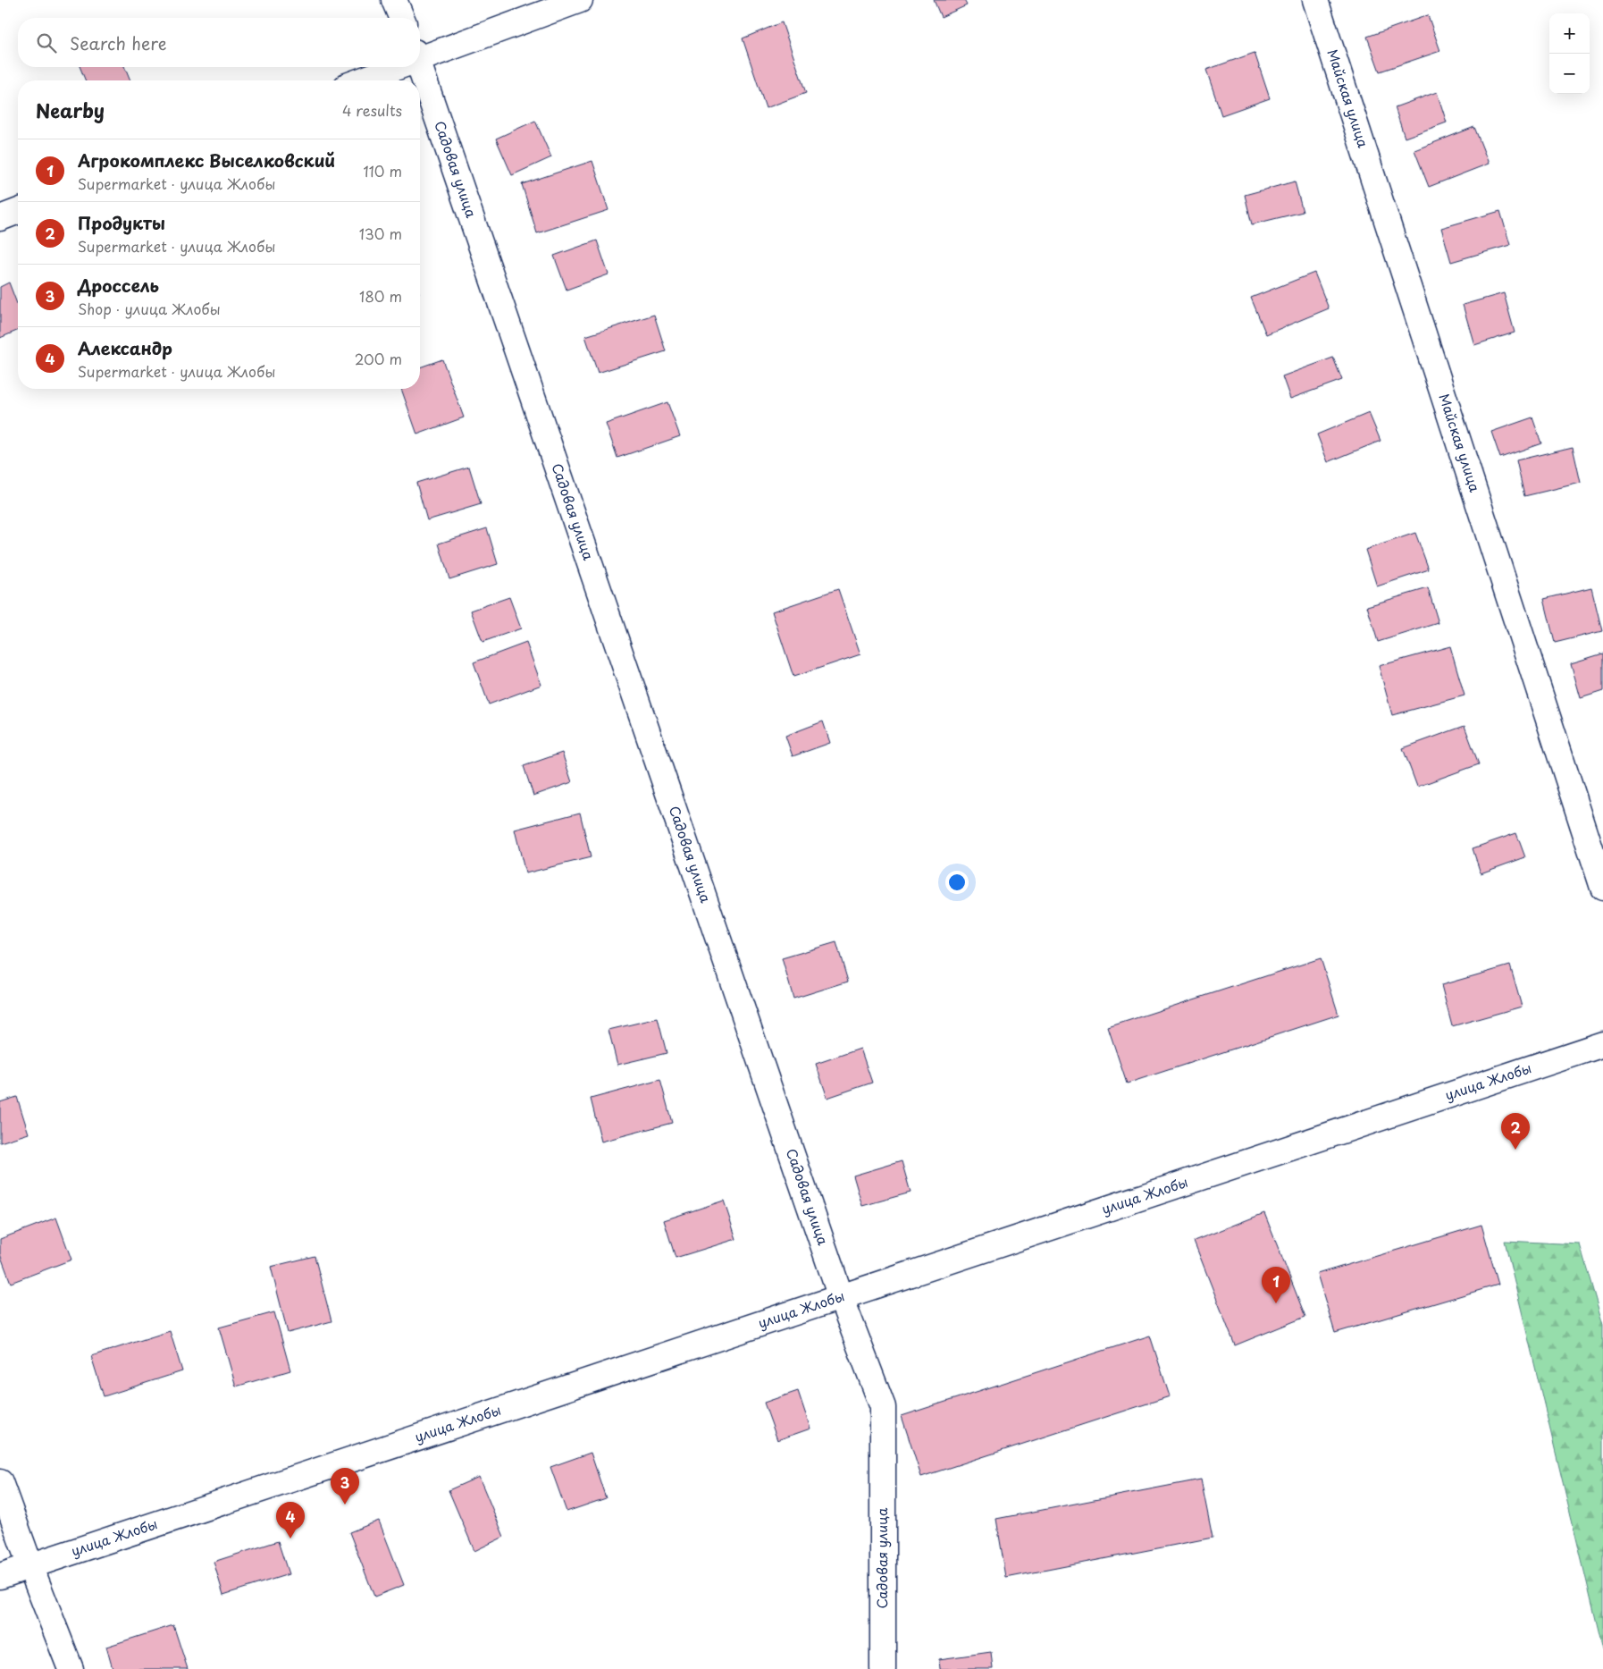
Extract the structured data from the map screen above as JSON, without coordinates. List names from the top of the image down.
{
  "streets": {
    "street": ["Майская улица", "Садовая улица", "улица Жлобы"]
  },
  "crossings": [
    ["Садовая улица", "улица Жлобы"]
  ],
  "page": {
    "map_buttons": ["+", "−"],
    "search": "Search here",
    "heading": ["Nearby", "4 results"],
    "list": [
      {
        "mark": "1",
        "name": "Агрокомплекс Выселковский",
        "note": "Supermarket · улица Жлобы",
        "value": "110 m"
      },
      {
        "mark": "2",
        "name": "Продукты",
        "note": "Supermarket · улица Жлобы",
        "value": "130 m"
      },
      {
        "mark": "3",
        "name": "Дроссель",
        "note": "Shop · улица Жлобы",
        "value": "180 m"
      },
      {
        "mark": "4",
        "name": "Александр",
        "note": "Supermarket · улица Жлобы",
        "value": "200 m"
      }
    ],
    "pins": [
      "2",
      "1",
      "3",
      "4"
    ]
  }
}
